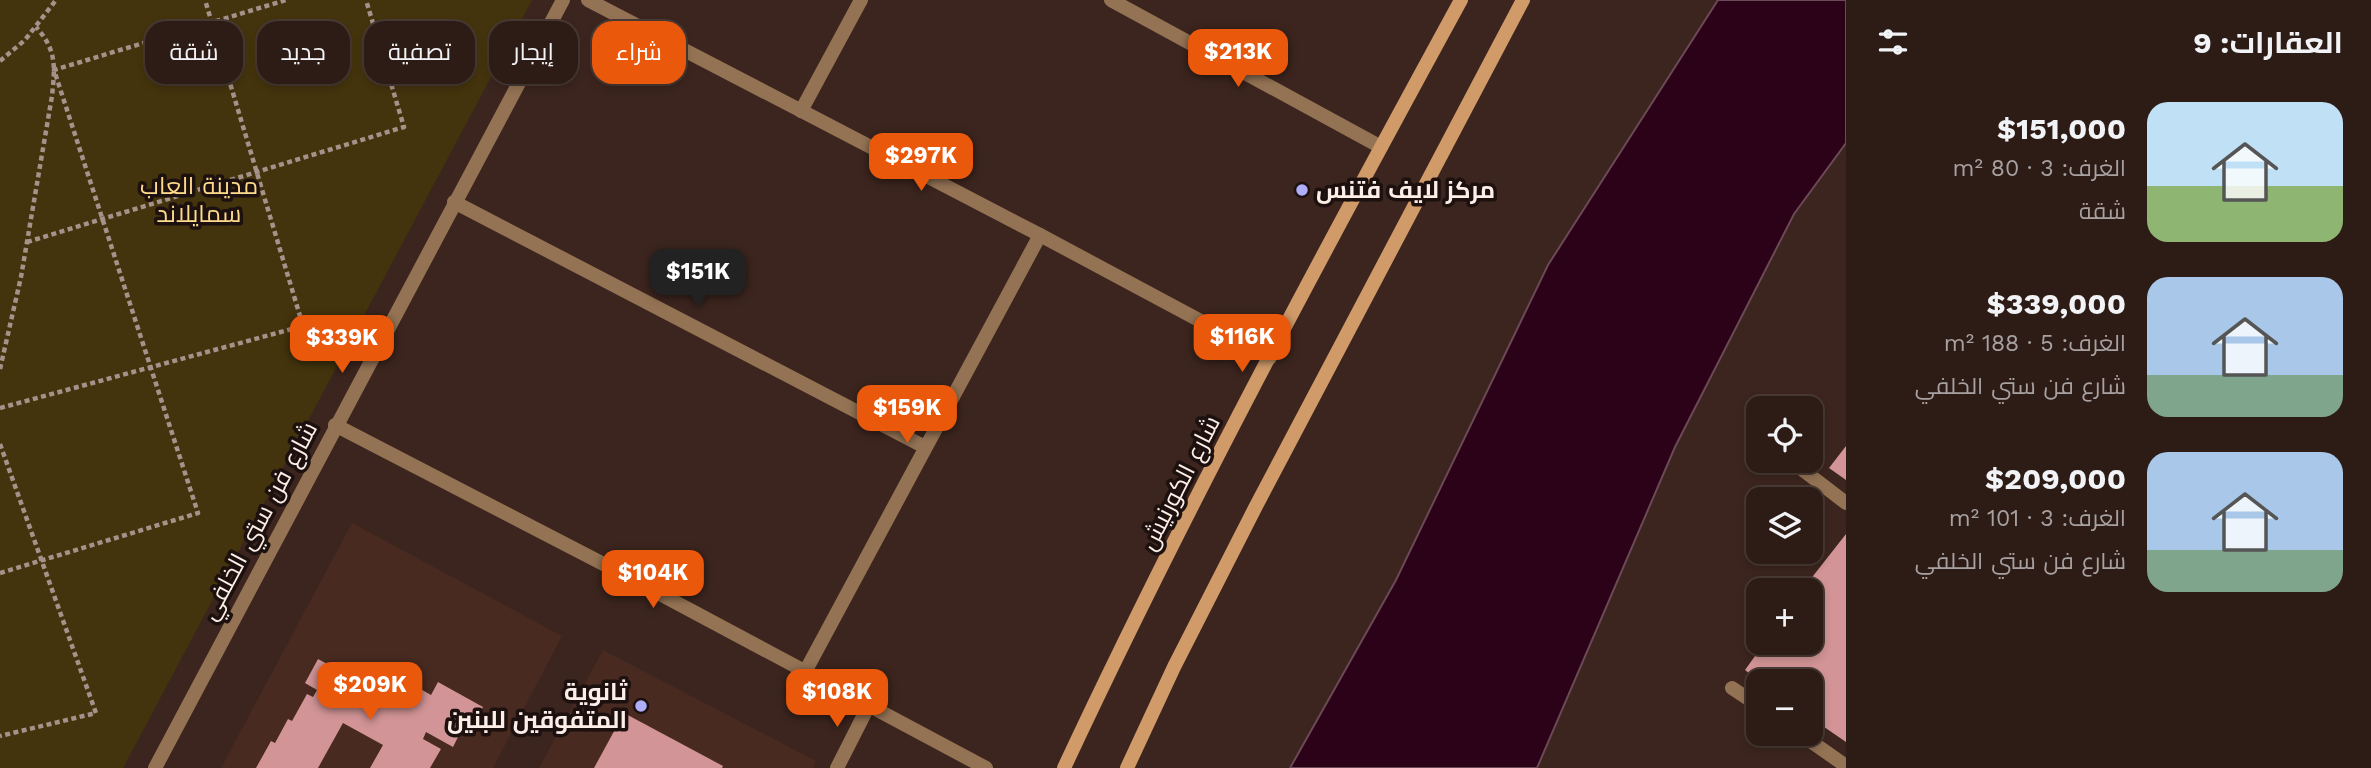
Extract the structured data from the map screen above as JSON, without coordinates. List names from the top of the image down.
{
  "streets": {
    "main road": ["شارع الكورنيش"],
    "street": ["شارع فن ستي الخلفي"]
  },
  "parks": ["مدينة العاب سمايلاند"],
  "places": ["مركز لايف فتنس", "ثانوية المتفوقين للبنين"],
  "page": {
    "heading": "العقارات: 9",
    "chip": [
      "شراء",
      "إيجار",
      "تصفية",
      "جديد",
      "شقة"
    ],
    "price": [
      "$213K",
      "$297K",
      "$151K",
      "$116K",
      "$339K",
      "$159K",
      "$104K",
      "$209K",
      "$108K"
    ],
    "list": [
      {
        "name": "$151,000",
        "note": "الغرف: 3 · 80 m² · شقة"
      },
      {
        "name": "$339,000",
        "note": "الغرف: 5 · 188 m² · شارع فن ستي الخلفي"
      },
      {
        "name": "$209,000",
        "note": "الغرف: 3 · 101 m² · شارع فن ستي الخلفي"
      }
    ],
    "map_buttons": ["+", "−"]
  }
}
